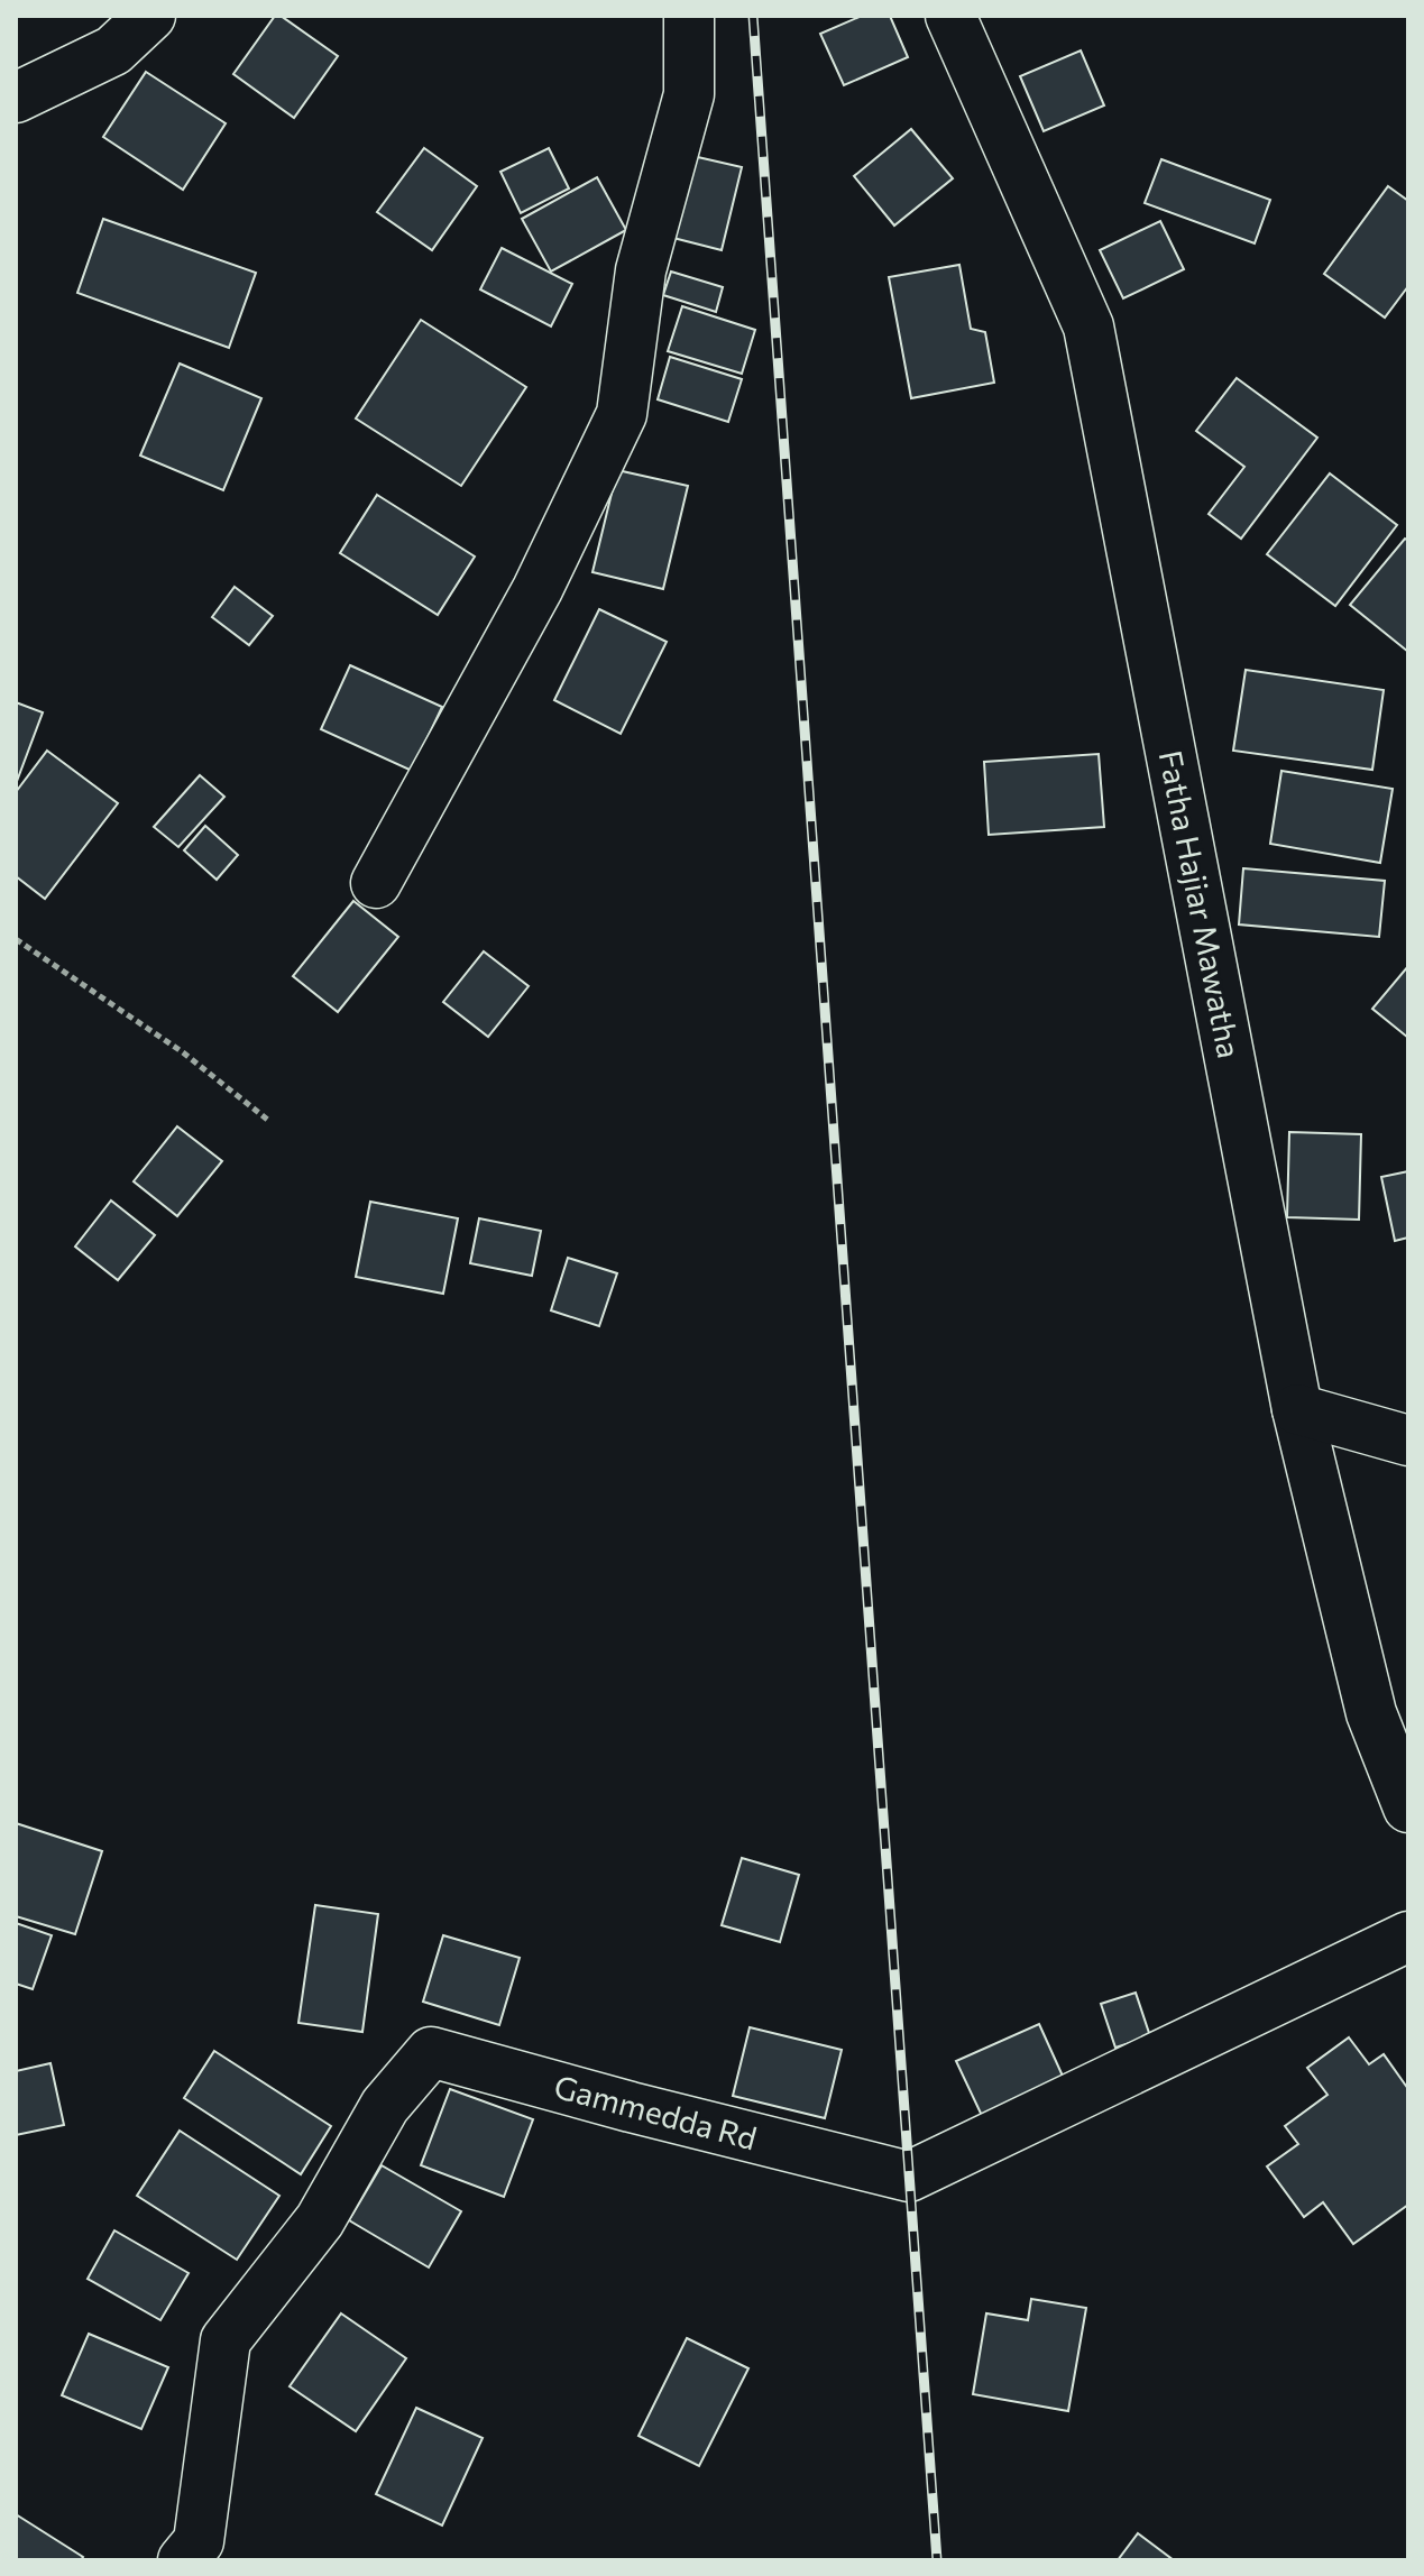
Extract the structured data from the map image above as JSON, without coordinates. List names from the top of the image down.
{
  "streets": {
    "street": ["Fatha Hajiar Mawatha", "Gammedda Rd"]
  }
}
